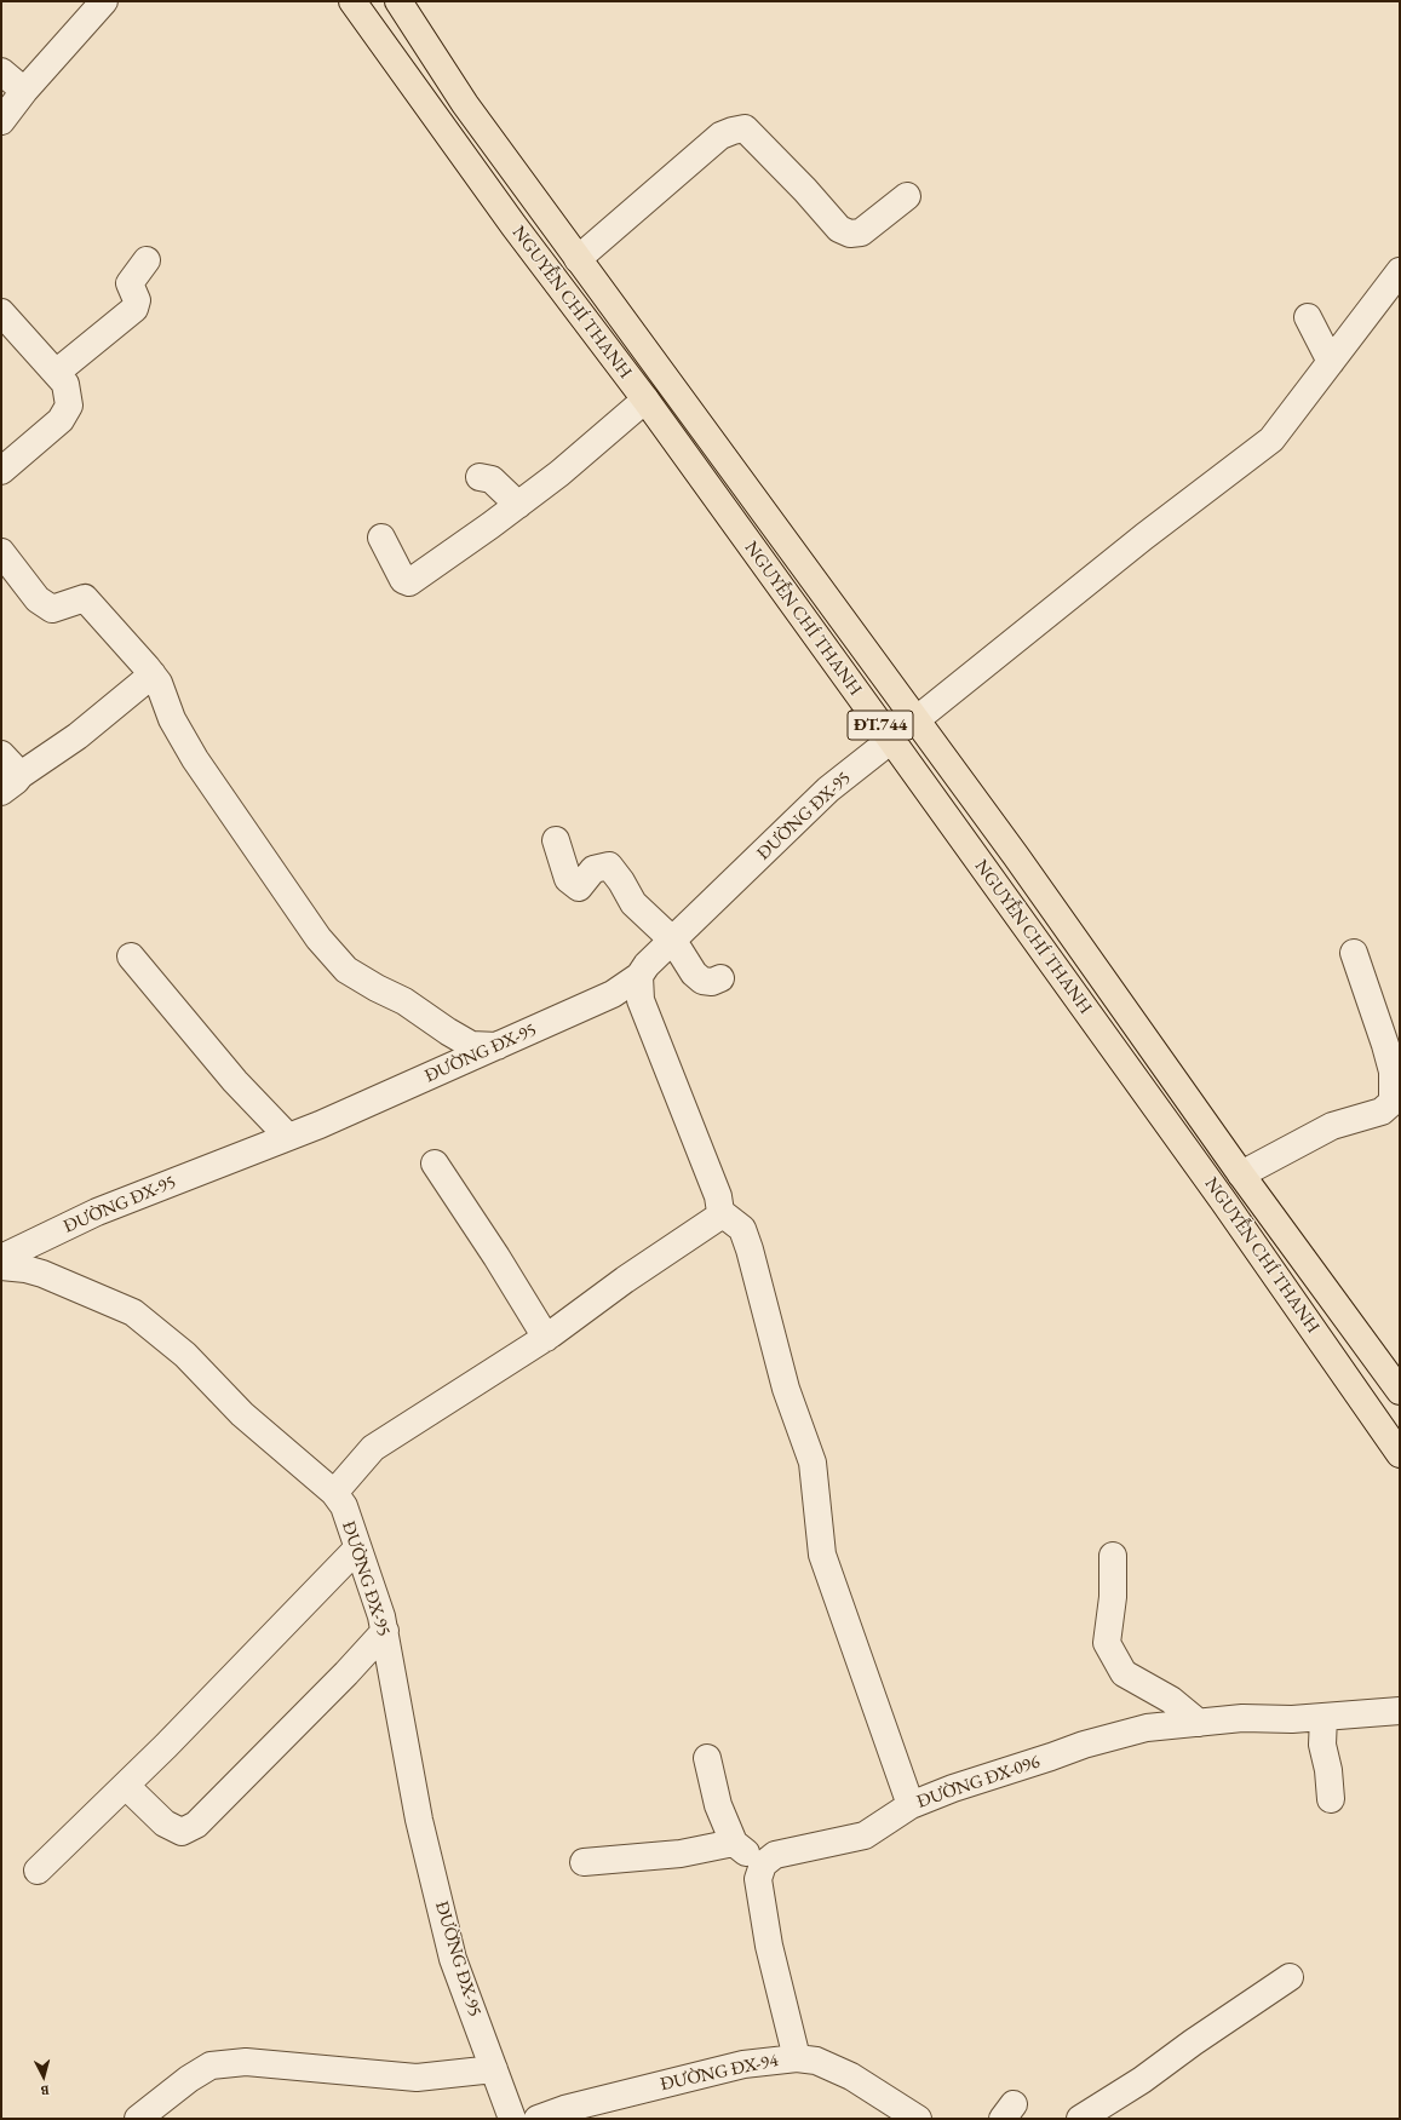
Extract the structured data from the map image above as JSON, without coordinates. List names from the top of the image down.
{
  "streets": {
    "main road": ["NGUYỄN CHÍ THANH", "ĐT.744"],
    "street": ["ĐƯỜNG ĐX-95", "ĐƯỜNG ĐX-096", "ĐƯỜNG ĐX-94"]
  },
  "crossings": [
    ["NGUYỄN CHÍ THANH", "ĐƯỜNG ĐX-95"]
  ],
  "north": "bottom"
}
